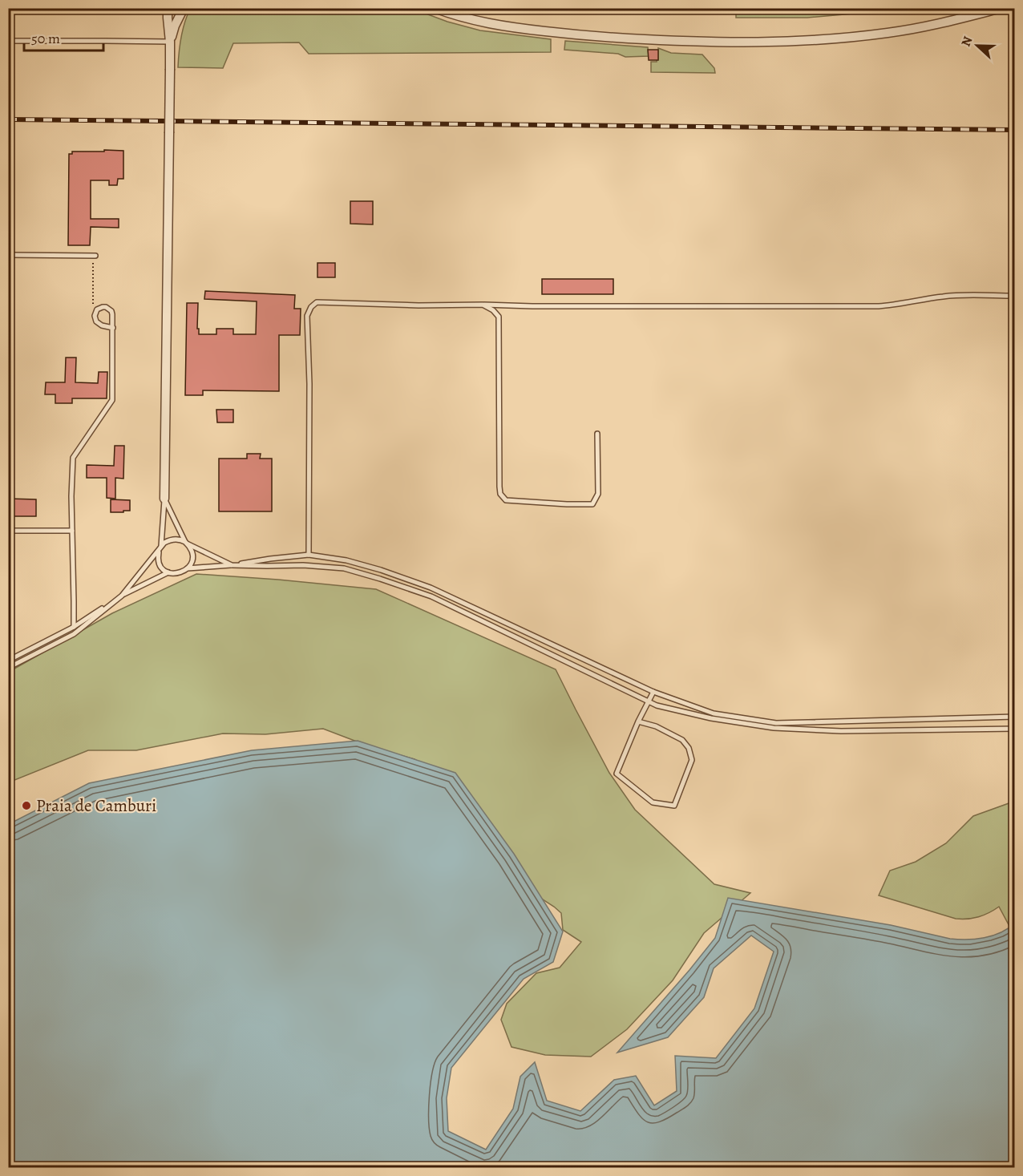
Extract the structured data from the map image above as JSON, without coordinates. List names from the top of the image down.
{
  "places": ["Praia de Camburi"],
  "scale_bar": "50 m",
  "north": "left"
}
